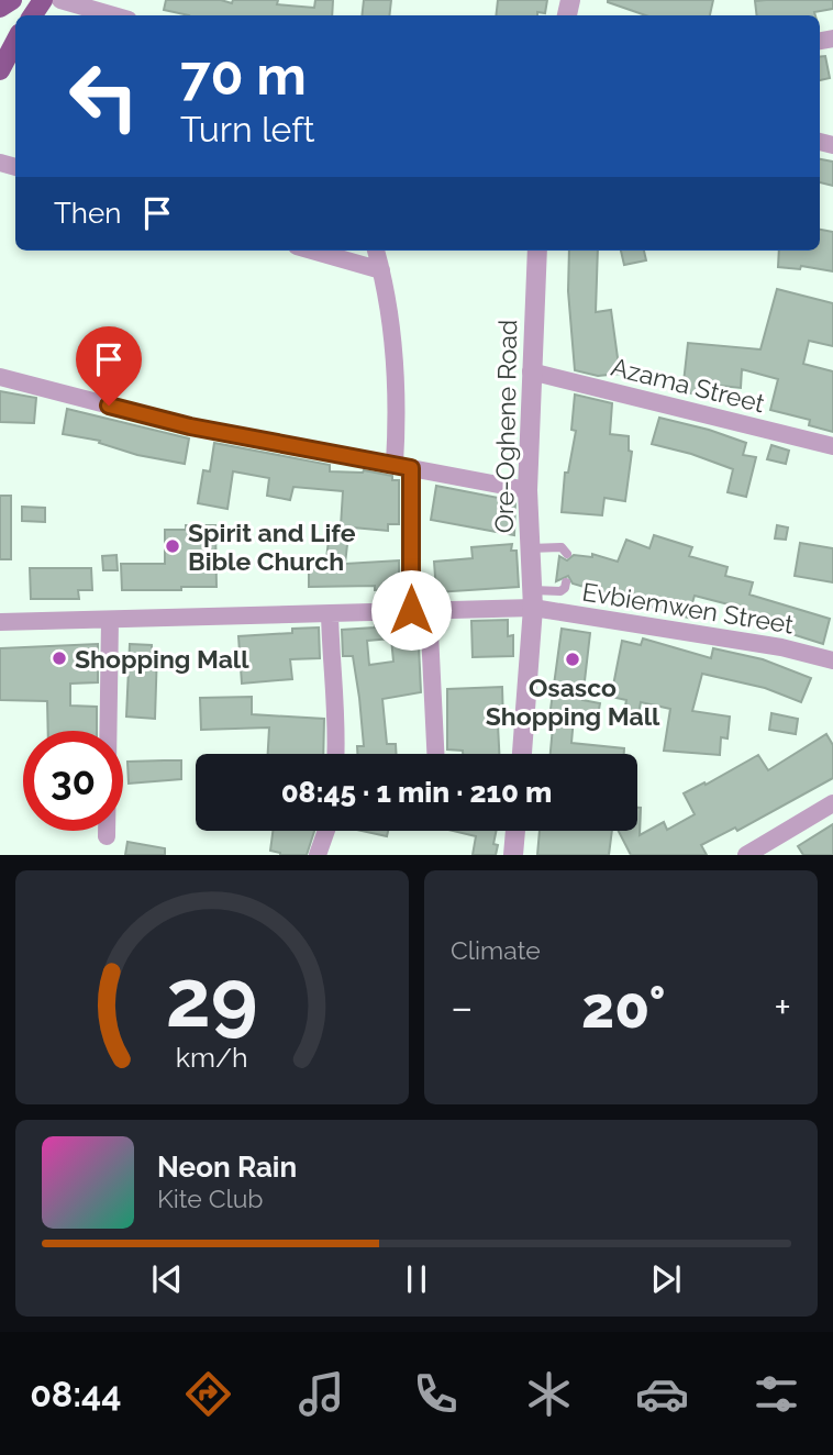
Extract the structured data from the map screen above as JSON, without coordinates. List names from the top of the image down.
{
  "streets": {
    "street": ["Azama Street", "Ore-Oghene Road", "Evbiemwen Street"]
  },
  "crossings": [
    ["Azama Street", "Ore-Oghene Road"],
    ["Ore-Oghene Road", "Evbiemwen Street"]
  ],
  "places": ["Spirit and Life Bible Church", "Shopping Mall", "Osasco Shopping Mall"],
  "page": {
    "turn": ["70 m", "Turn left"],
    "then": "Then",
    "limit": "30",
    "trip": "08:45 · 1 min · 210 m",
    "tile": "Climate",
    "heat": ["−", "20°", "+"],
    "song": ["Neon Rain", "Kite Club"],
    "tabs": "08:44",
    "gauge": ["29", "km/h"]
  }
}
